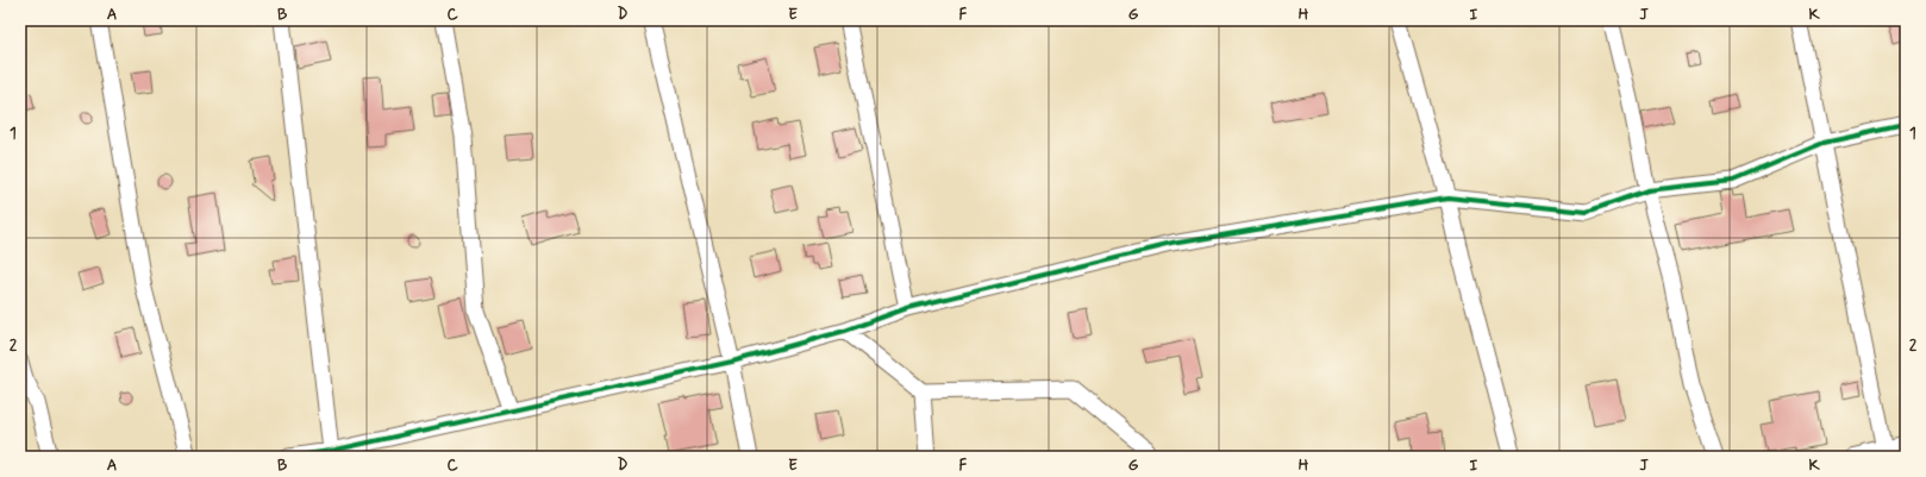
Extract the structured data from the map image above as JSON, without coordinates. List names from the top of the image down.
{
  "grid": {
    "columns": [
      "A",
      "B",
      "C",
      "D",
      "E",
      "F",
      "G",
      "H",
      "I",
      "J",
      "K"
    ],
    "rows": ["1", "2"]
  }
}
